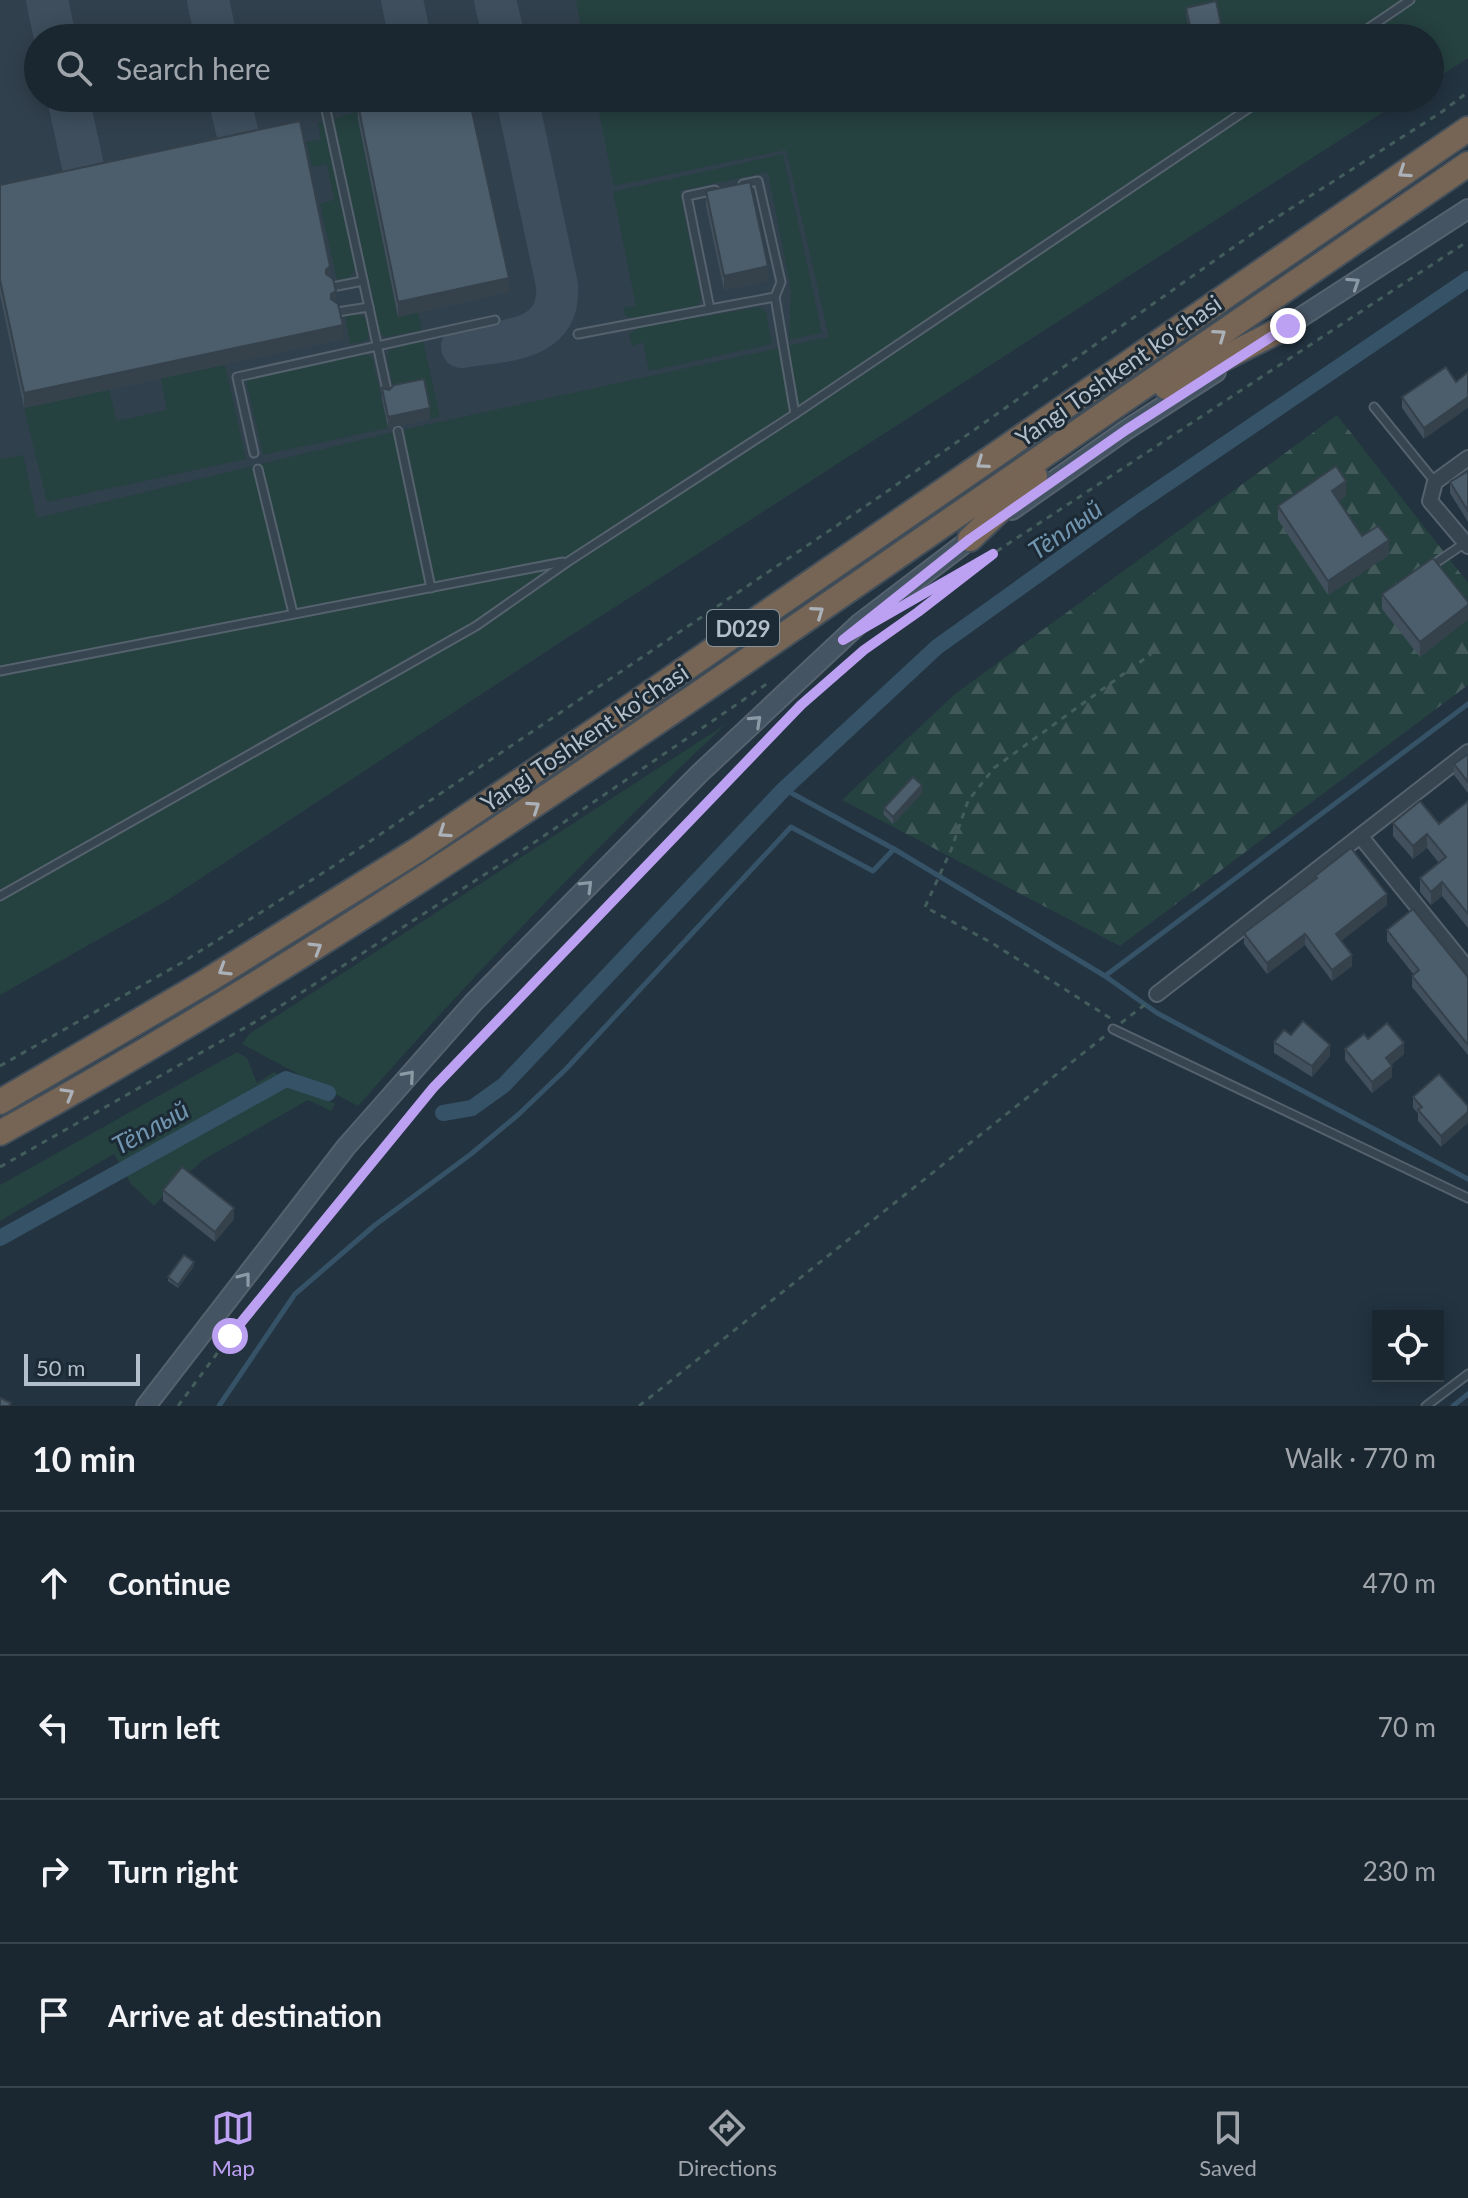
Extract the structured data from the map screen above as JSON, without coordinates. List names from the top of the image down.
{
  "streets": {
    "highway": ["Yangi Toshkent ko‘chasi", "D029"]
  },
  "water": ["Тёплый"],
  "scale_bar": "50 m",
  "page": {
    "search": "Search here",
    "scale": "50 m",
    "heading": ["10 min", "Walk · 770 m"],
    "list": [
      ["Continue", "470 m"],
      ["Turn left", "70 m"],
      ["Turn right", "230 m"],
      "Arrive at destination"
    ],
    "nav": ["Map", "Directions", "Saved"]
  }
}
